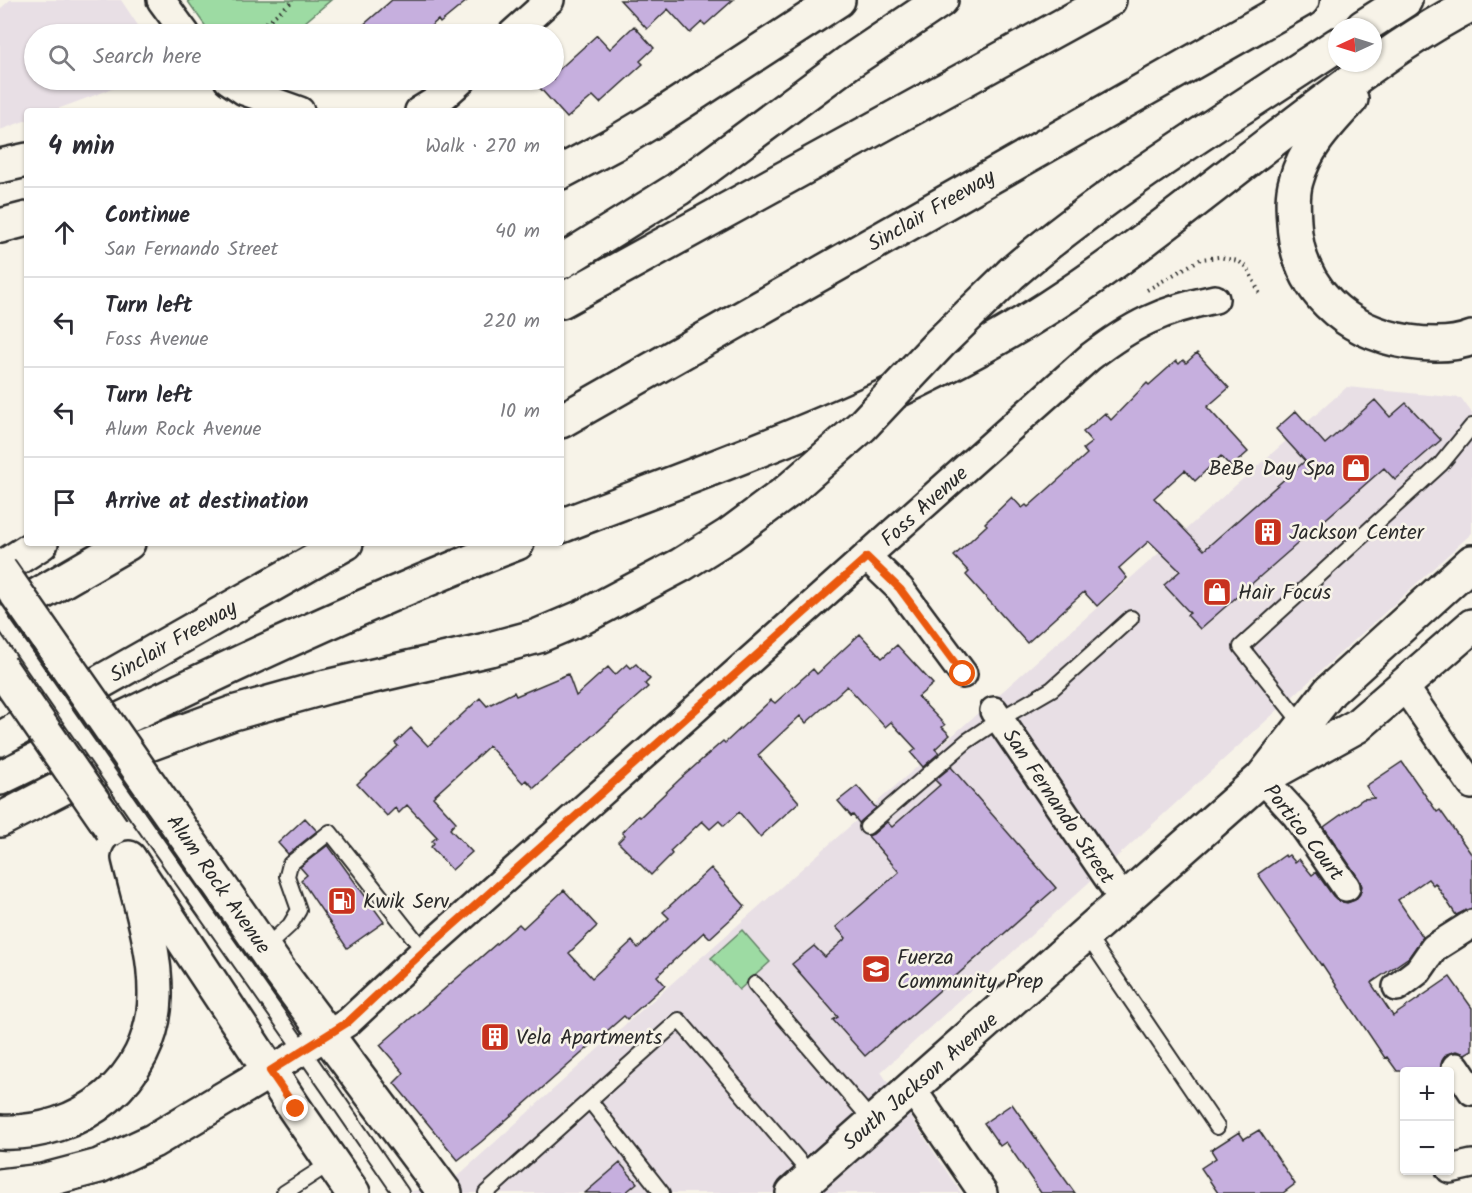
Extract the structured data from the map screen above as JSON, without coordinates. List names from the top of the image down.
{
  "streets": {
    "main road": ["Sinclair Freeway", "Alum Rock Avenue", "South Jackson Avenue"],
    "street": ["Foss Avenue", "San Fernando Street", "Portico Court"]
  },
  "crossings": [
    ["Foss Avenue", "Alum Rock Avenue"],
    ["San Fernando Street", "South Jackson Avenue"],
    ["Portico Court", "South Jackson Avenue"]
  ],
  "places": {
    "shop": ["BeBe Day Spa", "Hair Focus"],
    "building": ["Jackson Center", "Vela Apartments"],
    "fuel station": ["Kwik Serv"],
    "school or university": ["Fuerza Community Prep"]
  },
  "north": "left",
  "page": {
    "search": "Search here",
    "heading": ["4 min", "Walk · 270 m"],
    "list": [
      ["Continue", "San Fernando Street", "40 m"],
      ["Turn left", "Foss Avenue", "220 m"],
      ["Turn left", "Alum Rock Avenue", "10 m"],
      "Arrive at destination"
    ],
    "map_buttons": ["+", "−"]
  }
}
